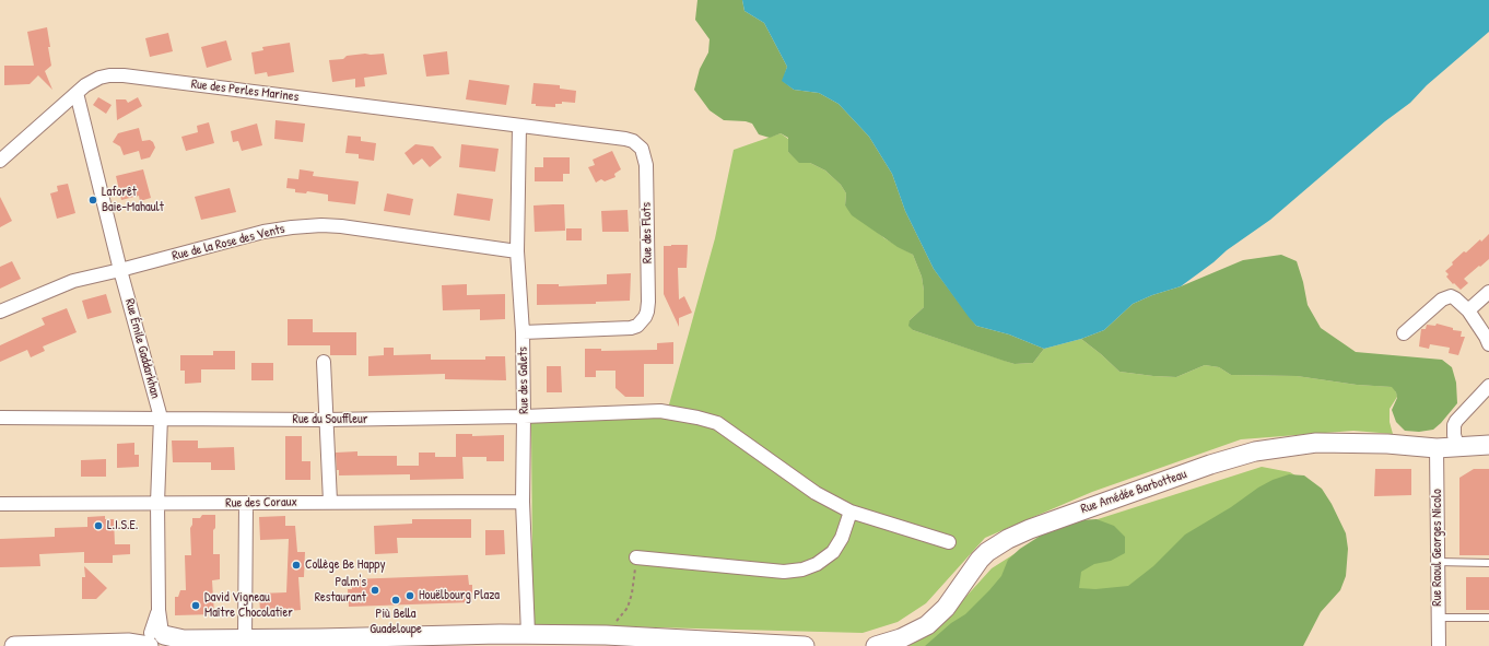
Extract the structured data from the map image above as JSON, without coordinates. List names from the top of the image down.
{
  "streets": {
    "street": [
      "Rue des Perles Marines",
      "Rue des Flots",
      "Rue de la Rose des Vents",
      "Rue Émile Gaddarkhan",
      "Rue des Galets",
      "Rue du Souffleur",
      "Rue Amédée Barbotteau",
      "Rue des Coraux",
      "Rue Raoul Georges Nicolo"
    ]
  },
  "crossings": [
    ["Rue des Perles Marines", "Rue des Flots"],
    ["Rue des Perles Marines", "Rue Émile Gaddarkhan"],
    ["Rue des Perles Marines", "Rue des Galets"],
    ["Rue des Flots", "Rue des Galets"],
    ["Rue de la Rose des Vents", "Rue Émile Gaddarkhan"],
    ["Rue de la Rose des Vents", "Rue des Galets"],
    ["Rue Émile Gaddarkhan", "Rue du Souffleur"],
    ["Rue Émile Gaddarkhan", "Rue des Coraux"],
    ["Rue des Galets", "Rue du Souffleur"],
    ["Rue des Galets", "Rue des Coraux"],
    ["Rue Amédée Barbotteau", "Rue Raoul Georges Nicolo"]
  ],
  "places": [
    "Laforêt Baie-Mahault",
    "L.I.S.E.",
    "Collège Be Happy",
    "Palm's Restaurant",
    "Houëlbourg Plaza",
    "Più Bella Guadeloupe",
    "David Vigneau Maître Chocolatier"
  ]
}
